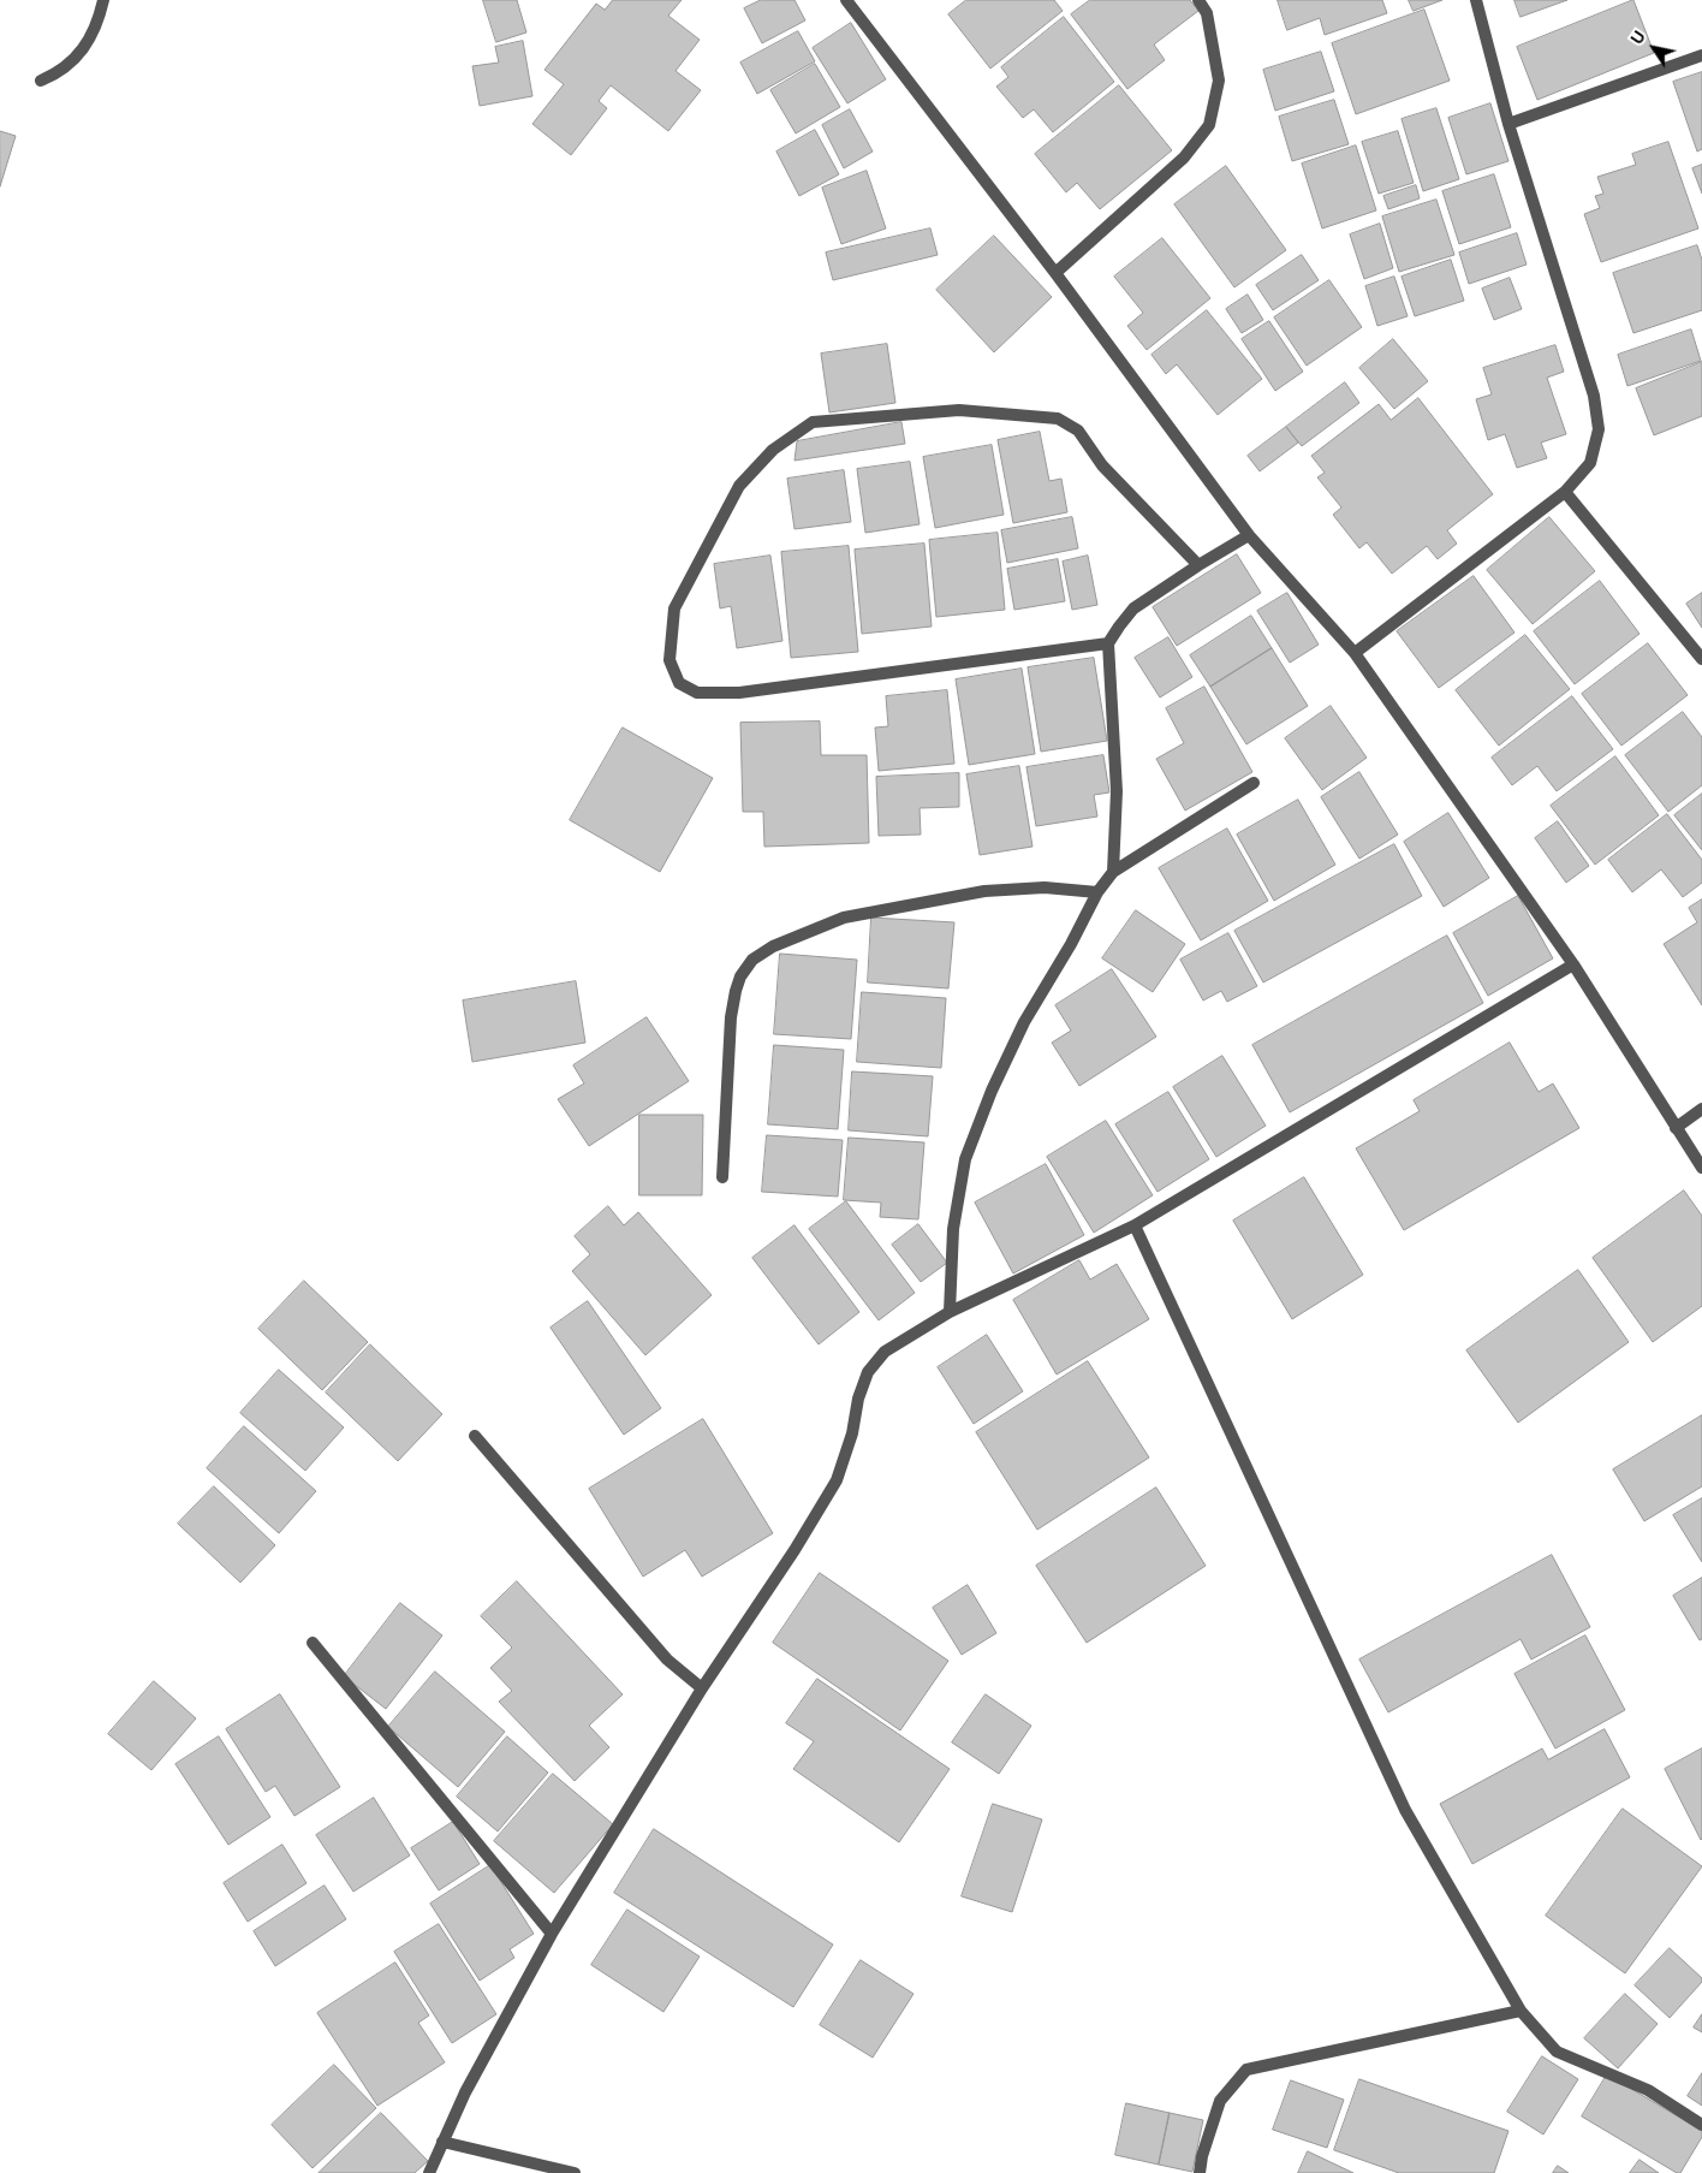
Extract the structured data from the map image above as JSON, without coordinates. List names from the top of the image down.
{
  "north": "top left"
}
